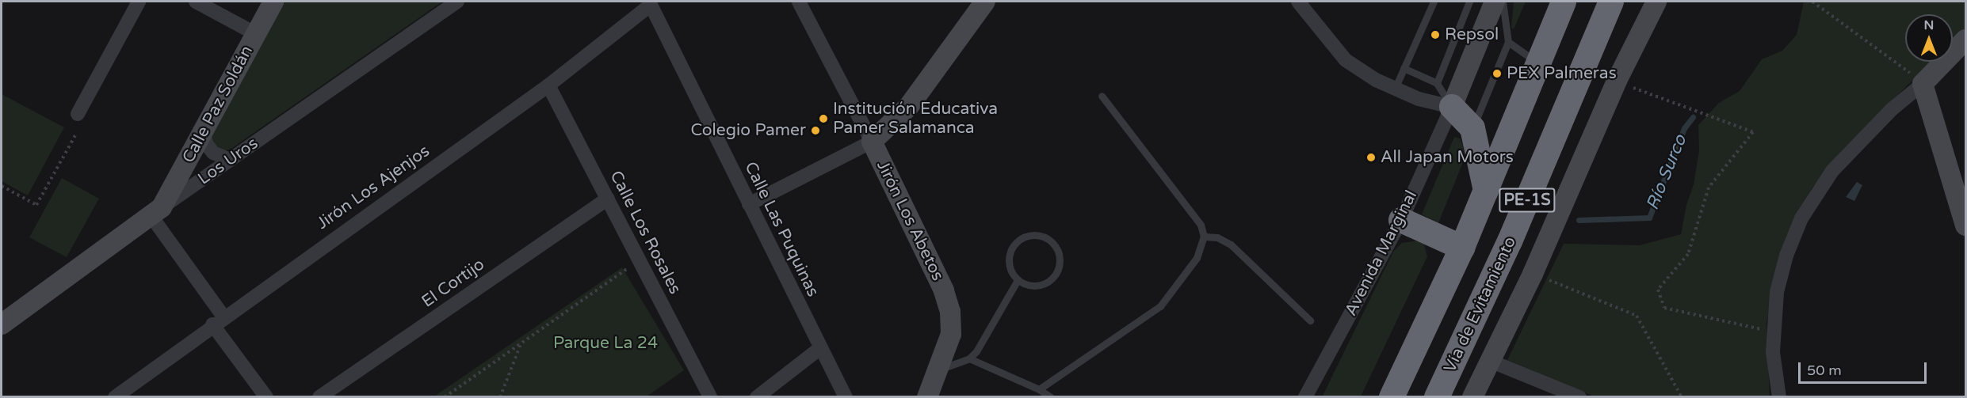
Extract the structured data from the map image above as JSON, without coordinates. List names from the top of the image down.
{
  "streets": {
    "highway": ["PE-1S", "Vía de Evitamiento"],
    "street": [
      "Calle Paz Soldán",
      "Los Uros",
      "Jirón Los Ajenjos",
      "Jirón Los Abetos",
      "Calle Las Puquinas",
      "Calle Los Rosales",
      "Avenida Marginal",
      "El Cortijo"
    ]
  },
  "crossings": [
    ["Calle Paz Soldán", "Los Uros"],
    ["Jirón Los Ajenjos", "Calle Las Puquinas"],
    ["Jirón Los Ajenjos", "Calle Los Rosales"],
    ["Calle Los Rosales", "El Cortijo"]
  ],
  "water": ["Río Surco"],
  "parks": ["Parque La 24"],
  "places": [
    "Repsol",
    "PEX Palmeras",
    "Institución Educativa Pamer Salamanca",
    "Colegio Pamer",
    "All Japan Motors"
  ],
  "scale_bar": "50 m",
  "north": "top"
}
